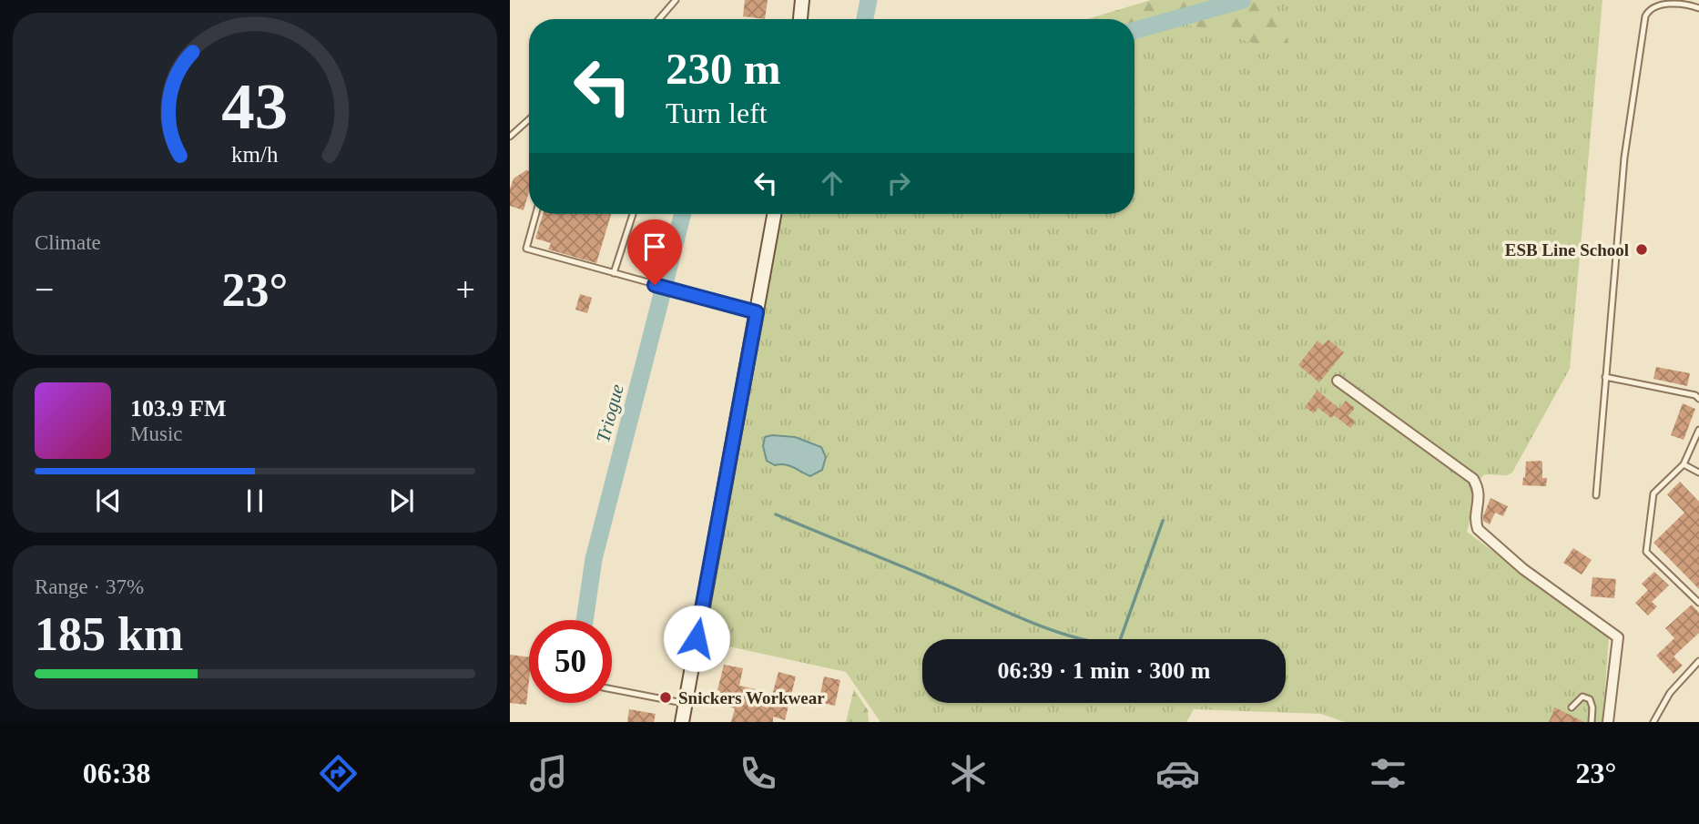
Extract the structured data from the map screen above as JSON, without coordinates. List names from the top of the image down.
{
  "water": ["Triogue"],
  "places": ["ESB Line School", "Snickers Workwear"],
  "page": {
    "turn": ["230 m", "Turn left"],
    "tile": [
      "Climate",
      ["Range · 37%", "185 km"]
    ],
    "heat": ["−", "23°", "+"],
    "song": ["103.9 FM", "Music"],
    "limit": "50",
    "trip": "06:39 · 1 min · 300 m",
    "tabs": ["06:38", "23°"],
    "gauge": ["43", "km/h"]
  }
}
